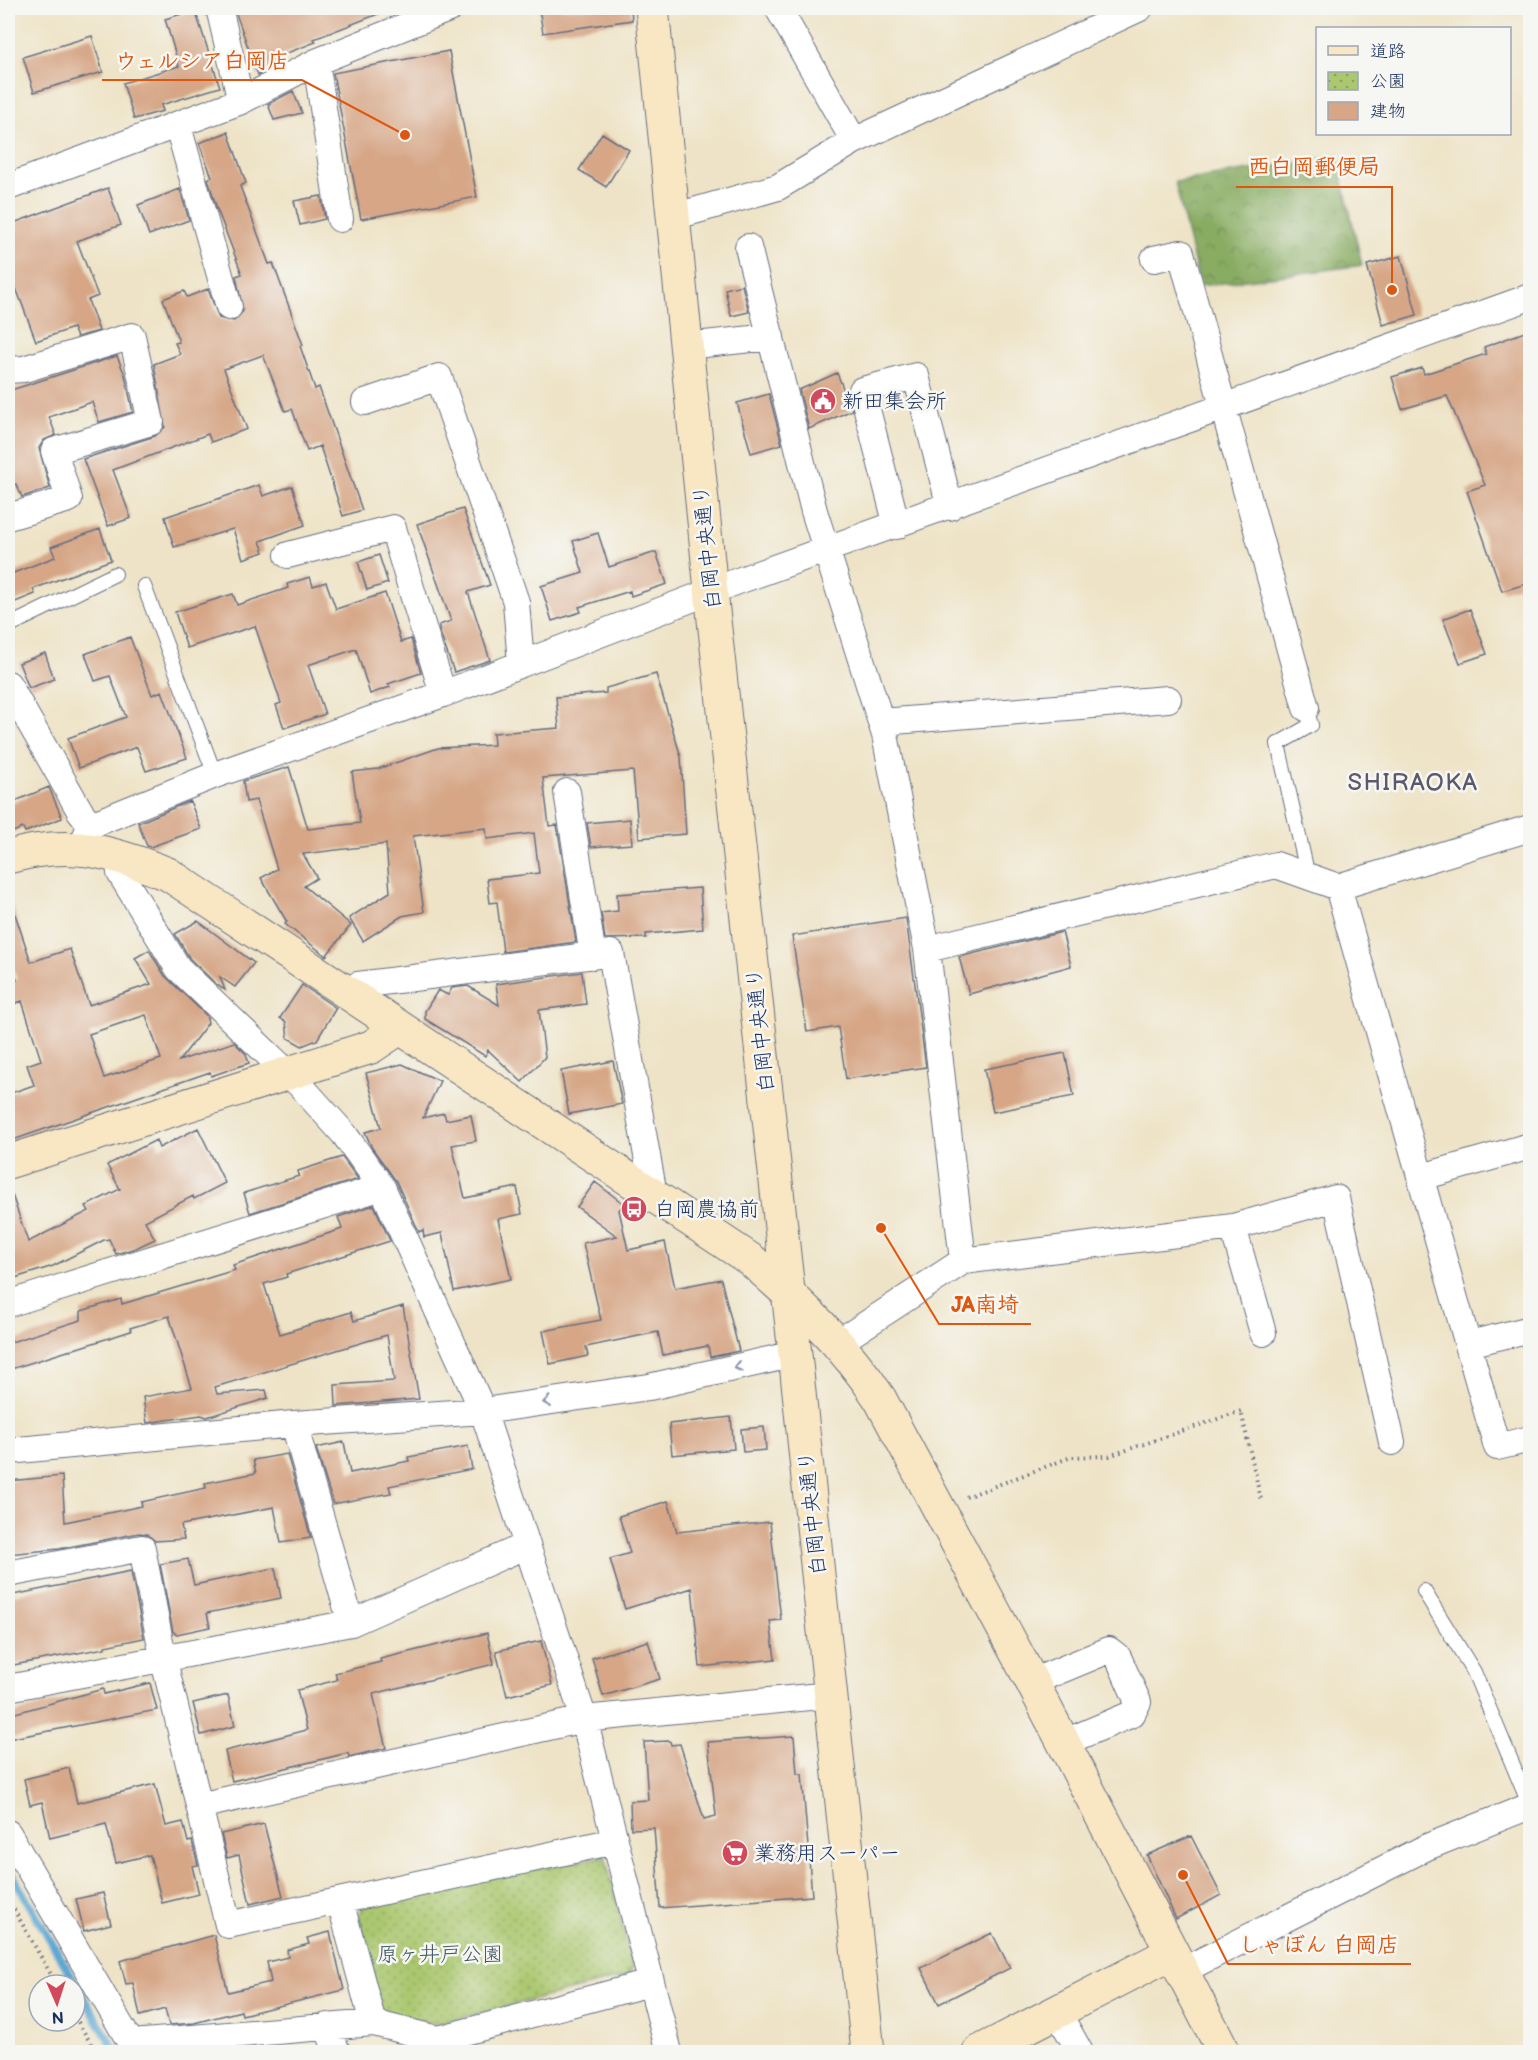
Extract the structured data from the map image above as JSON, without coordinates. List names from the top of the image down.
{
  "streets": {
    "street": ["白岡中央通り"]
  },
  "districts": ["SHIRAOKA"],
  "parks": ["原ヶ井戸公園"],
  "places": {
    "other": [
      "ウェルシア白岡店",
      "西白岡郵便局",
      "JA南埼",
      "しゃぼん 白岡店"
    ],
    "public building": ["新田集会所"],
    "bus stop": ["白岡農協前"],
    "supermarket": ["業務用スーパー"]
  },
  "legend": ["道路", "公園", "建物"],
  "north": "bottom"
}
